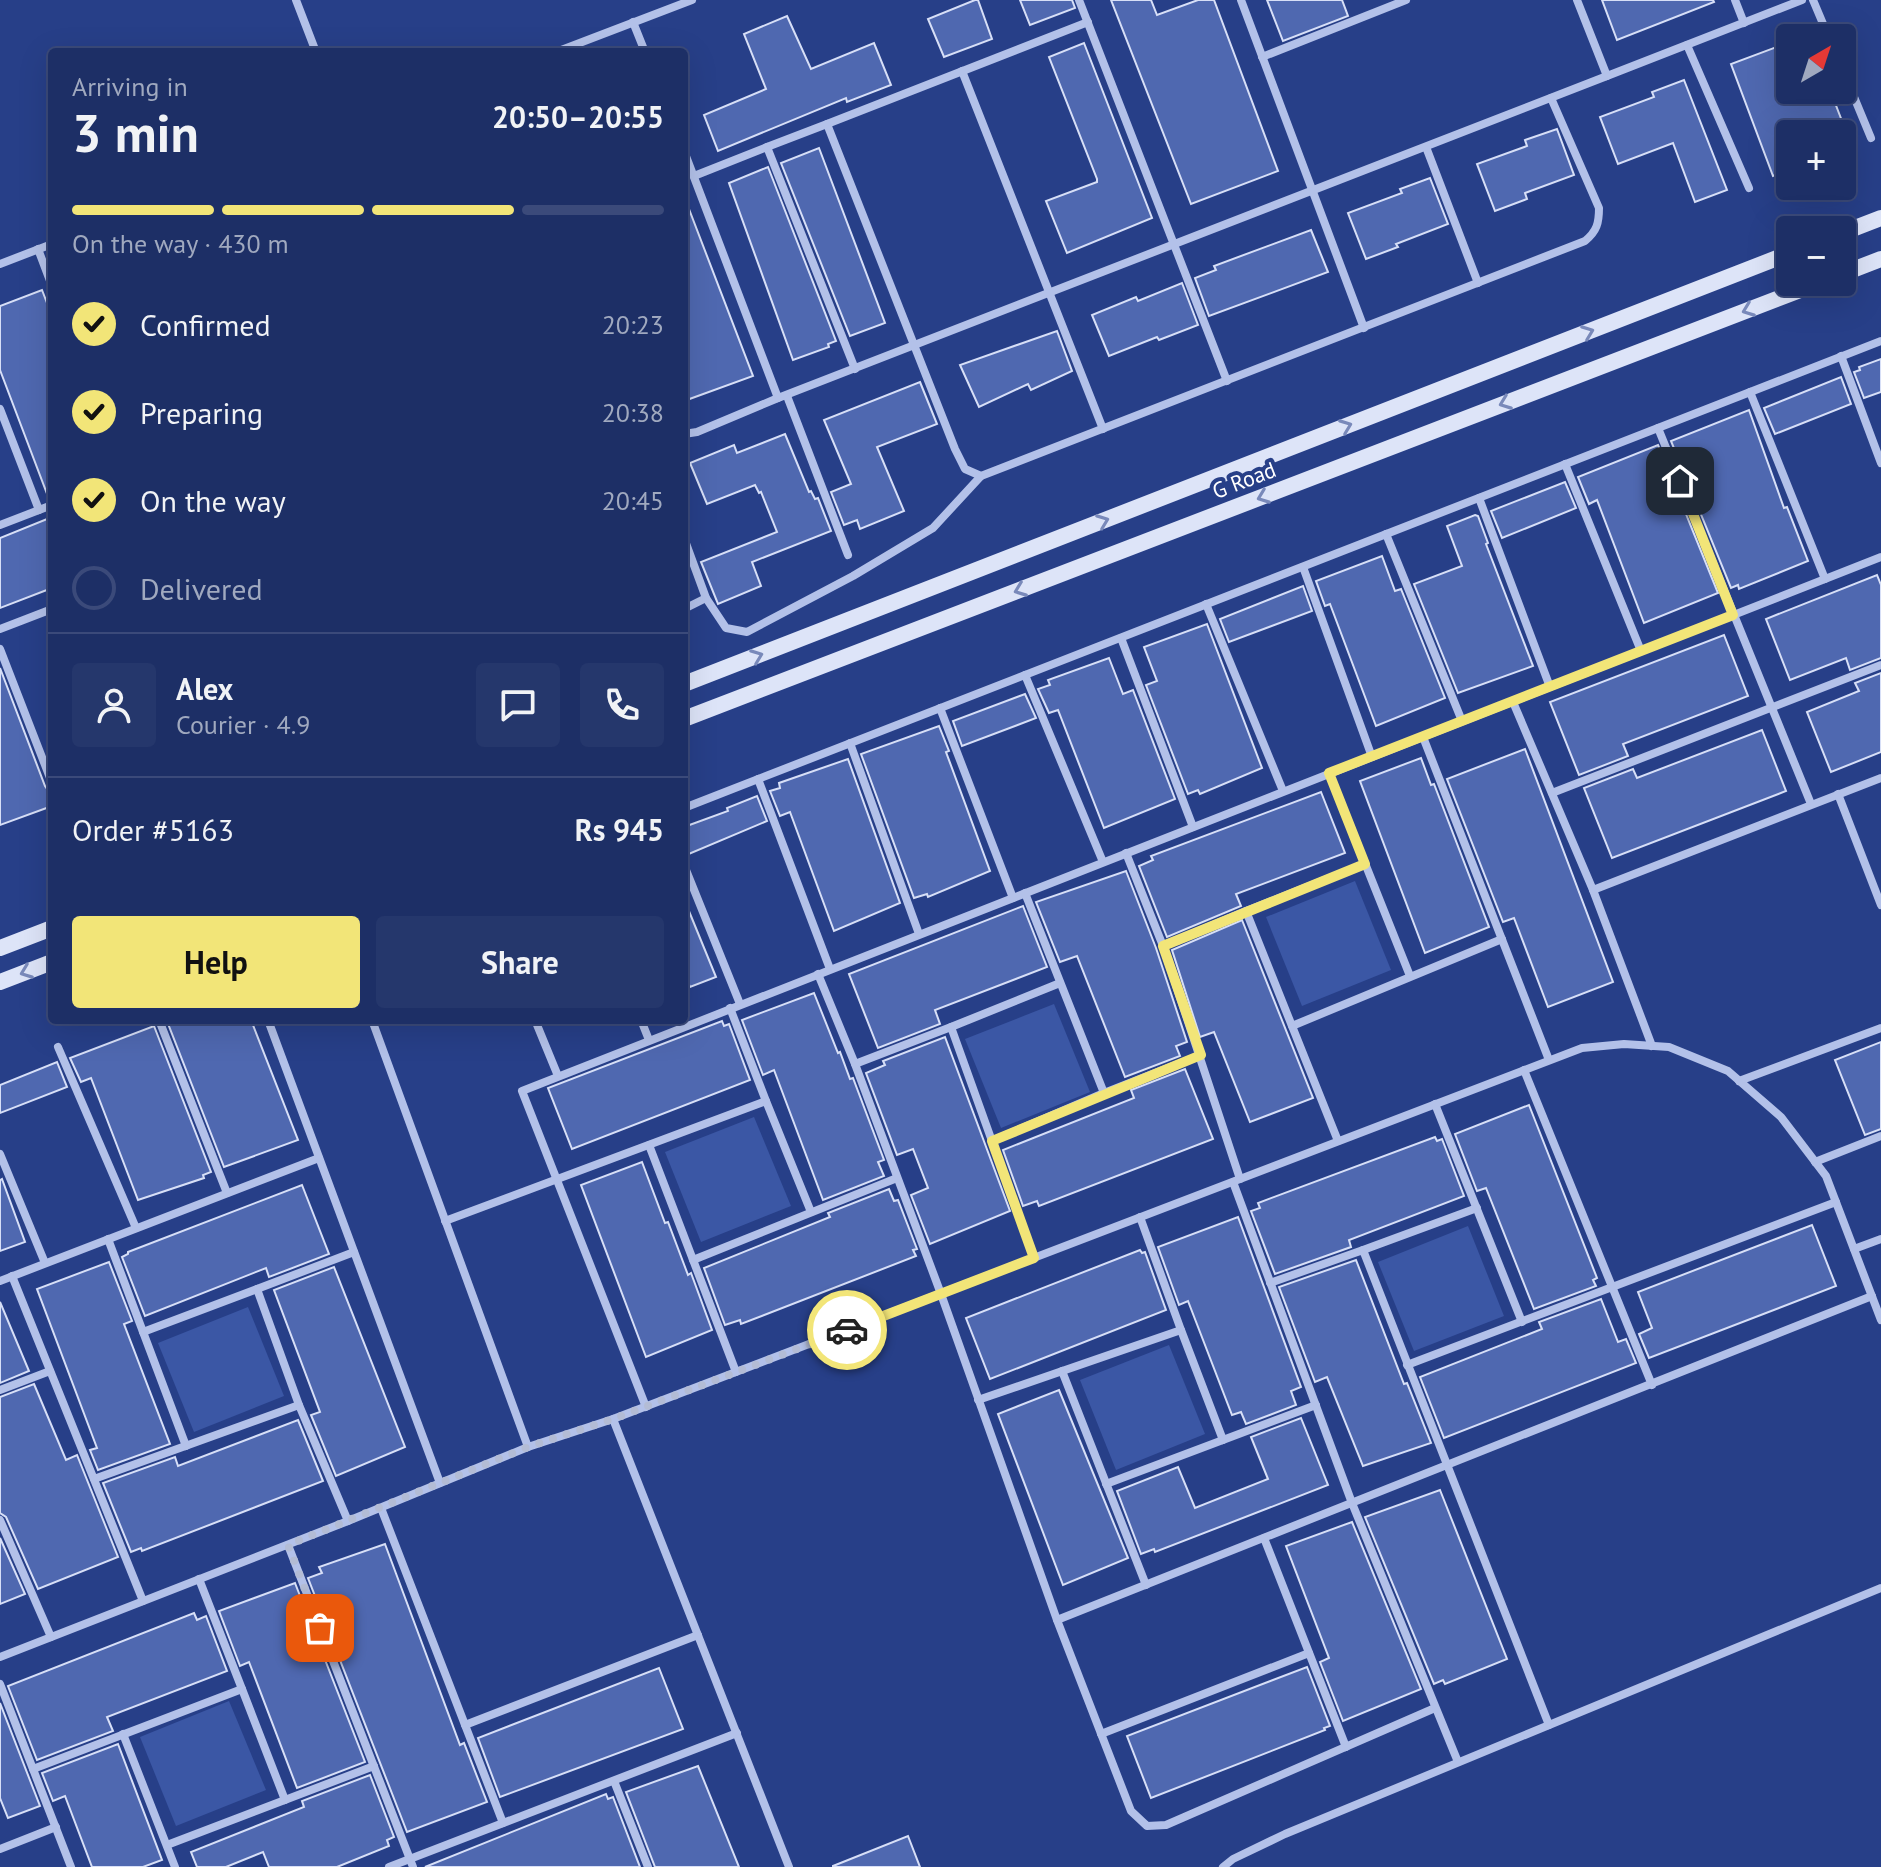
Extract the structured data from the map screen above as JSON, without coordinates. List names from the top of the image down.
{
  "streets": {
    "street": ["G Road"]
  },
  "north": "top right",
  "page": {
    "map_buttons": ["+", "−"],
    "heading": ["3 min", "Arriving in", "20:50–20:55"],
    "panel": [
      "Alex",
      "Courier · 4.9",
      "Order #5163",
      "Rs 945"
    ],
    "bar": "On the way · 430 m",
    "list": [
      ["Confirmed", "20:23"],
      ["Preparing", "20:38"],
      ["On the way", "20:45"],
      "Delivered"
    ],
    "buttons": ["Help", "Share"]
  }
}
